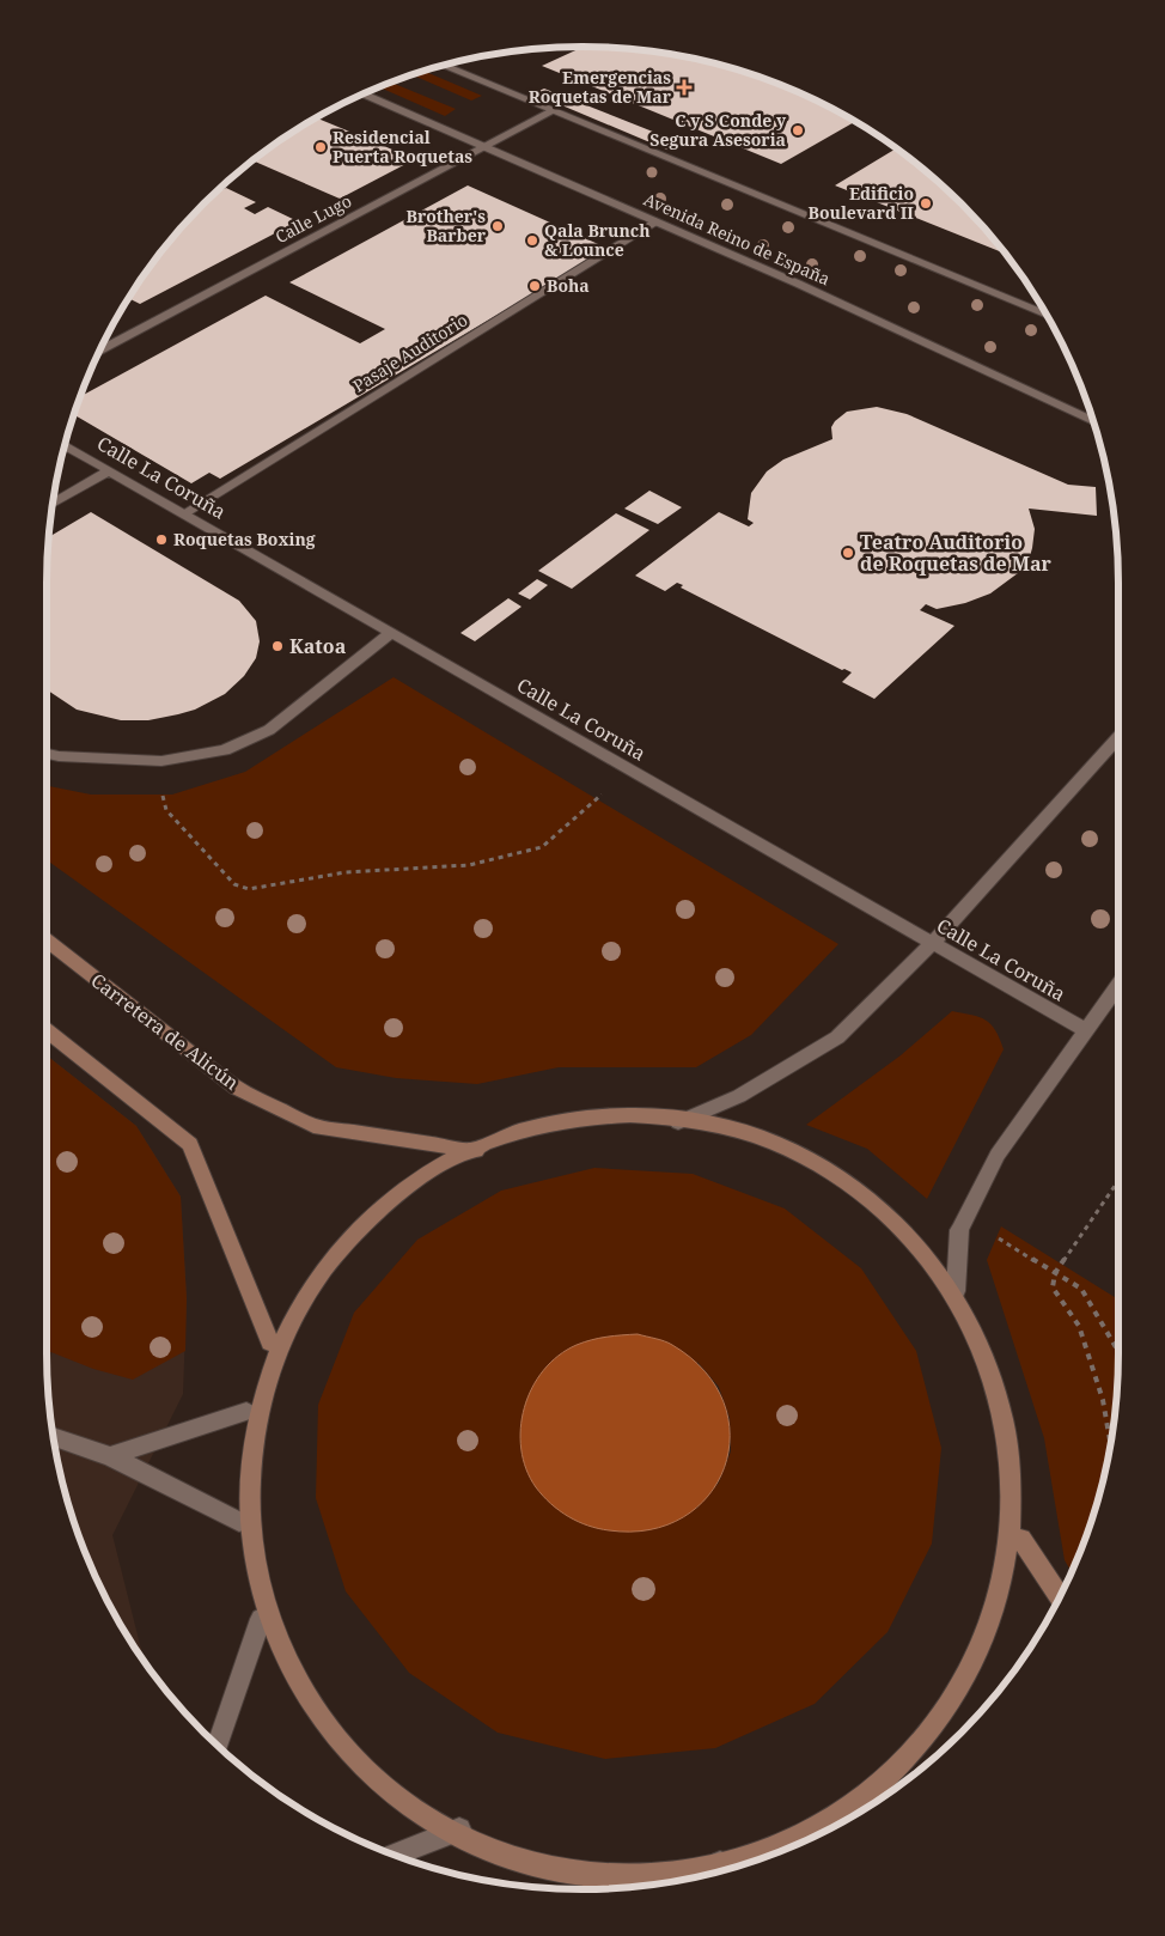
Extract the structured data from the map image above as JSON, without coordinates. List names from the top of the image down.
{
  "streets": {
    "main road": ["Carretera de Alicún"],
    "street": [
      "Calle Lugo",
      "Avenida Reino de España",
      "Pasaje Auditorio",
      "Calle La Coruña"
    ]
  },
  "crossings": [
    ["Calle Lugo", "Avenida Reino de España"],
    ["Avenida Reino de España", "Pasaje Auditorio"],
    ["Pasaje Auditorio", "Calle La Coruña"]
  ],
  "places": {
    "health": ["Emergencias Roquetas de Mar"],
    "other": [
      "C y S Conde y Segura Asesoria",
      "Residencial Puerta Roquetas",
      "Edificio Boulevard II",
      "Brother's Barber",
      "Qala Brunch & Lounce",
      "Boha",
      "Roquetas Boxing",
      "Teatro Auditorio de Roquetas de Mar",
      "Katoa"
    ]
  }
}
